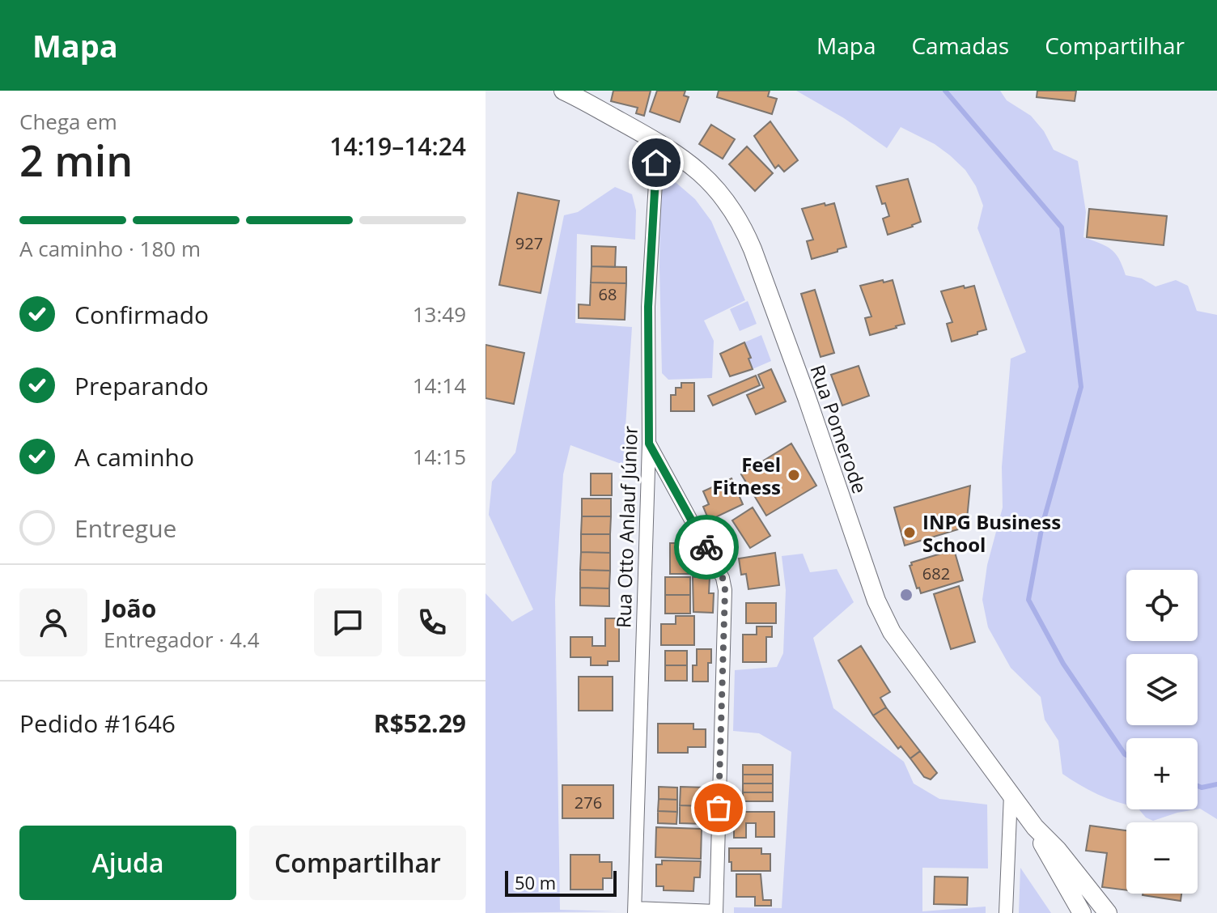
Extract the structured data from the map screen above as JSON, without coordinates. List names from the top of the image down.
{
  "streets": {
    "main road": ["Rua Pomerode"],
    "street": ["Rua Otto Anlauf Júnior"]
  },
  "crossings": [
    ["Rua Pomerode", "Rua Otto Anlauf Júnior"]
  ],
  "places": ["Feel Fitness", "INPG Business School"],
  "house_numbers": [
    "927",
    "68",
    "682",
    "276"
  ],
  "scale_bar": "50 m",
  "page": {
    "header": "Mapa",
    "nav": ["Mapa", "Camadas", "Compartilhar"],
    "heading": ["2 min", "Chega em", "14:19–14:24"],
    "panel": [
      "João",
      "Entregador · 4.4",
      "Pedido #1646",
      "R$52.29"
    ],
    "bar": "A caminho · 180 m",
    "list": [
      ["Confirmado", "13:49"],
      ["Preparando", "14:14"],
      ["A caminho", "14:15"],
      "Entregue"
    ],
    "map_buttons": ["+", "−"],
    "buttons": ["Ajuda", "Compartilhar"],
    "scale": "50 m"
  }
}
